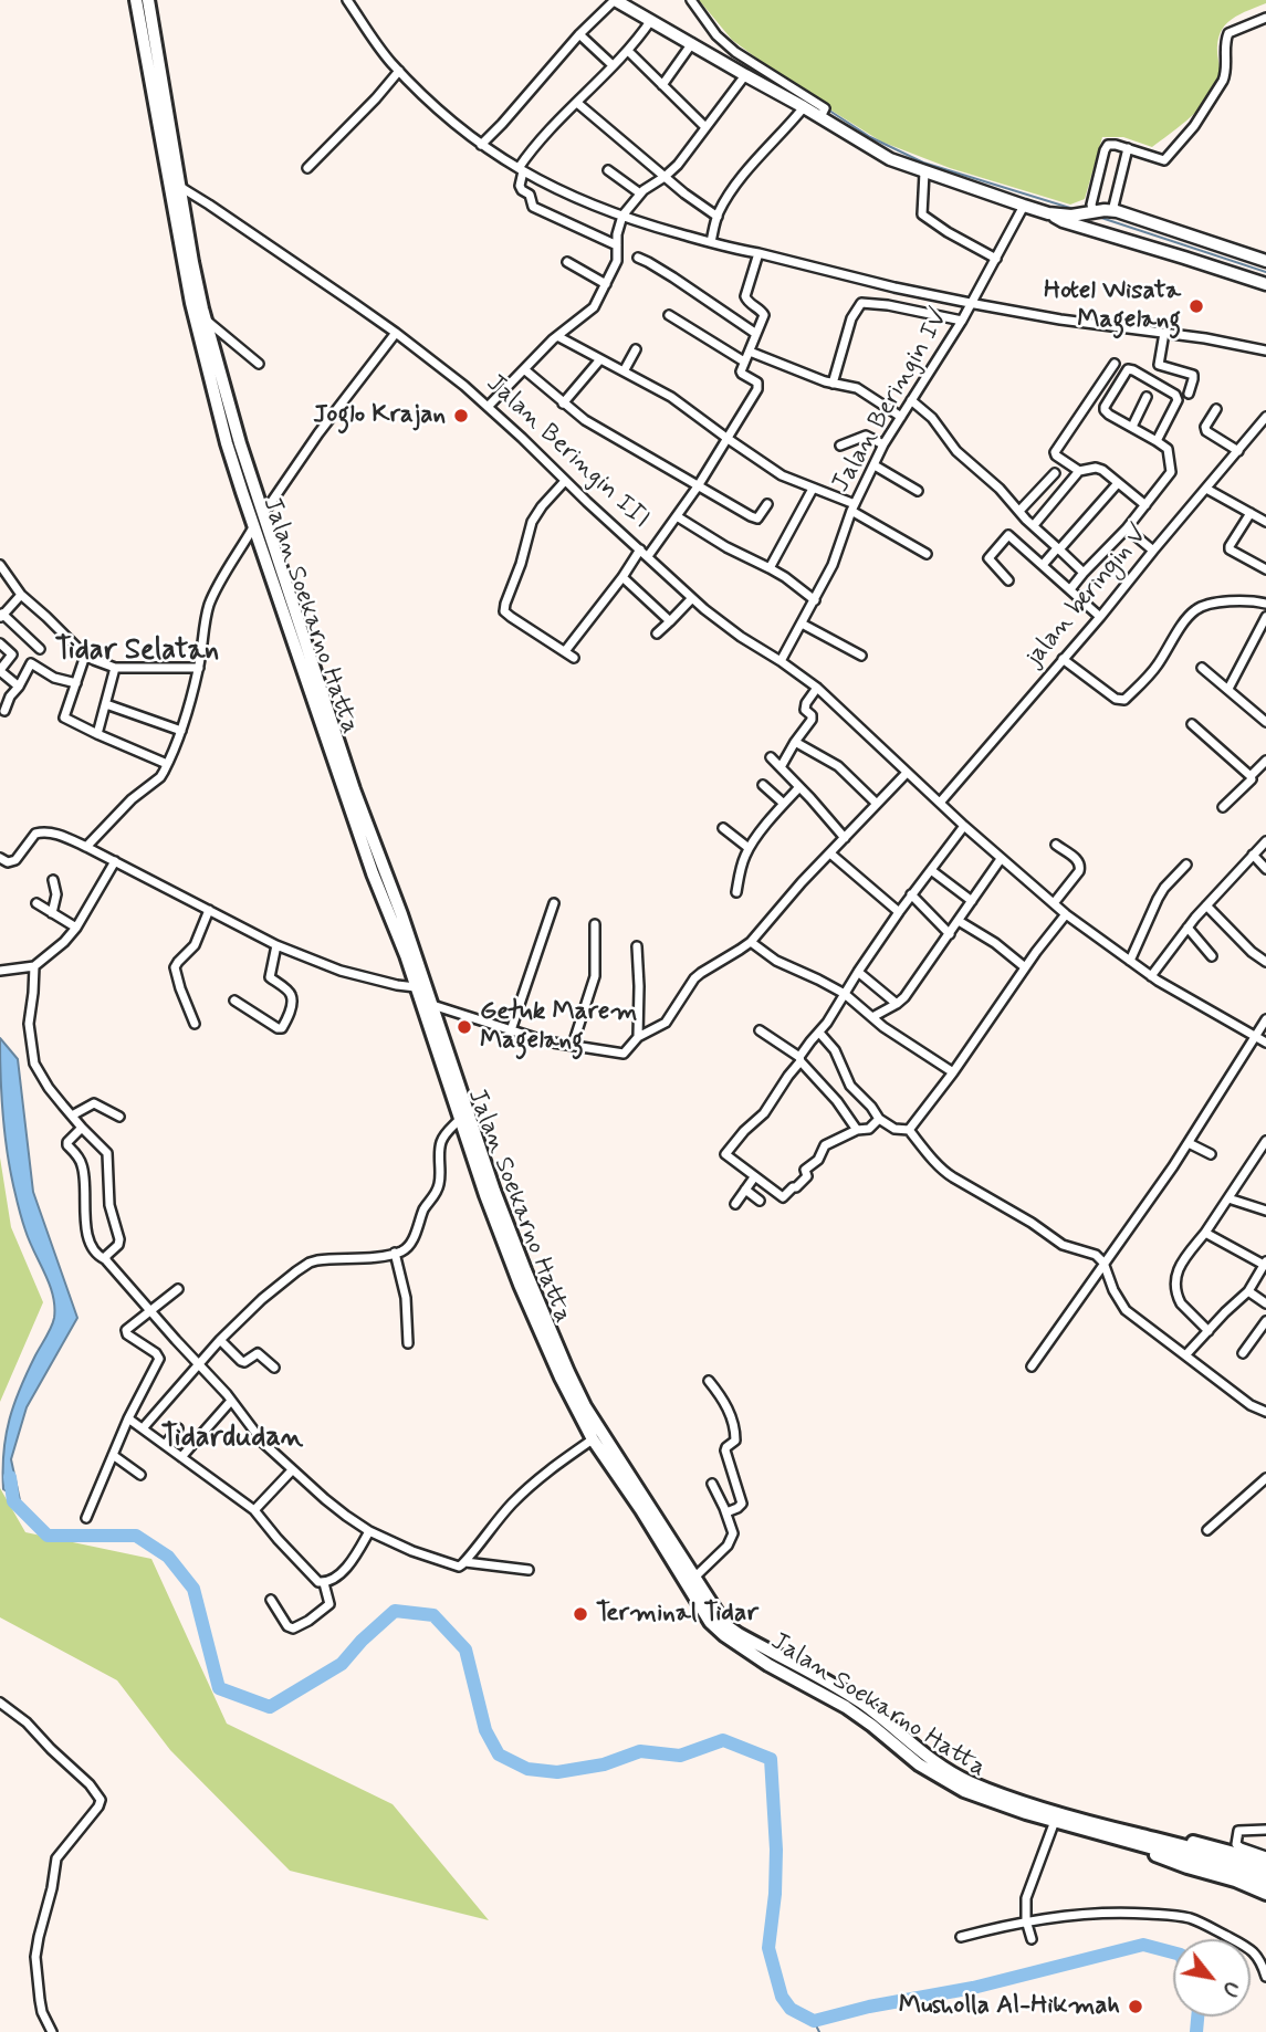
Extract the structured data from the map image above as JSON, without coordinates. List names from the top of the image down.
{
  "streets": {
    "highway": ["Jalan Soekarno Hatta"],
    "street": ["Jalan Beringin IV", "Jalan Beringin III", "jalan beringin V"]
  },
  "crossings": [
    ["Jalan Beringin IV", "Jalan Beringin III"],
    ["Jalan Beringin III", "jalan beringin V"],
    ["Jalan Beringin III", "Jalan Soekarno Hatta"]
  ],
  "districts": ["Tidar Selatan", "Tidardudan"],
  "places": [
    "Hotel Wisata Magelang",
    "Joglo Krajan",
    "Getuk Marem Magelang",
    "Terminal Tidar",
    "Musholla Al-Hikmah"
  ],
  "north": "bottom right"
}
